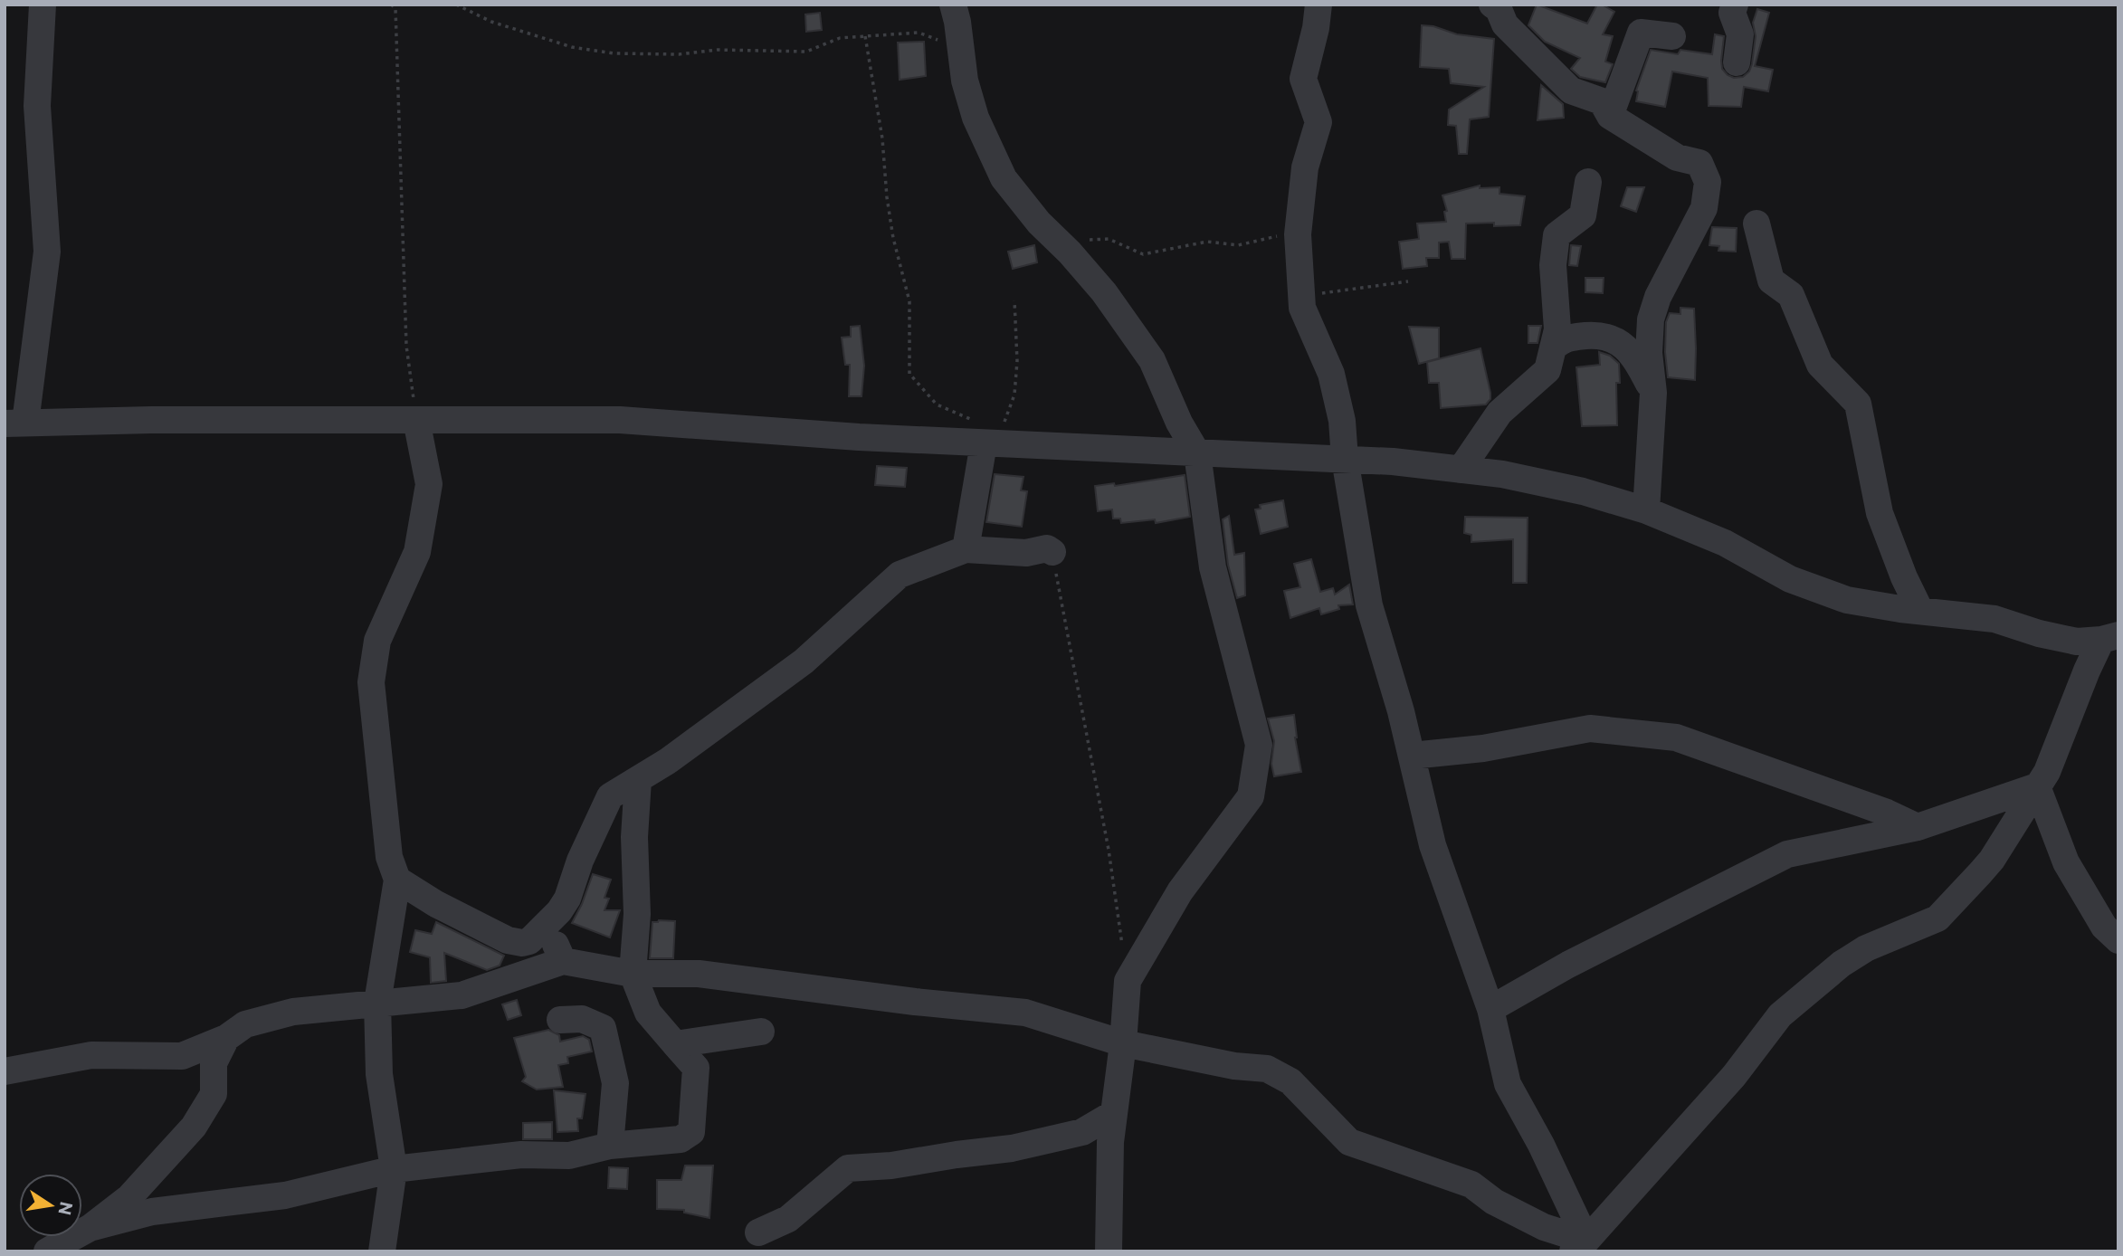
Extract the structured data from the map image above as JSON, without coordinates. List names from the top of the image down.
{
  "north": "right"
}
